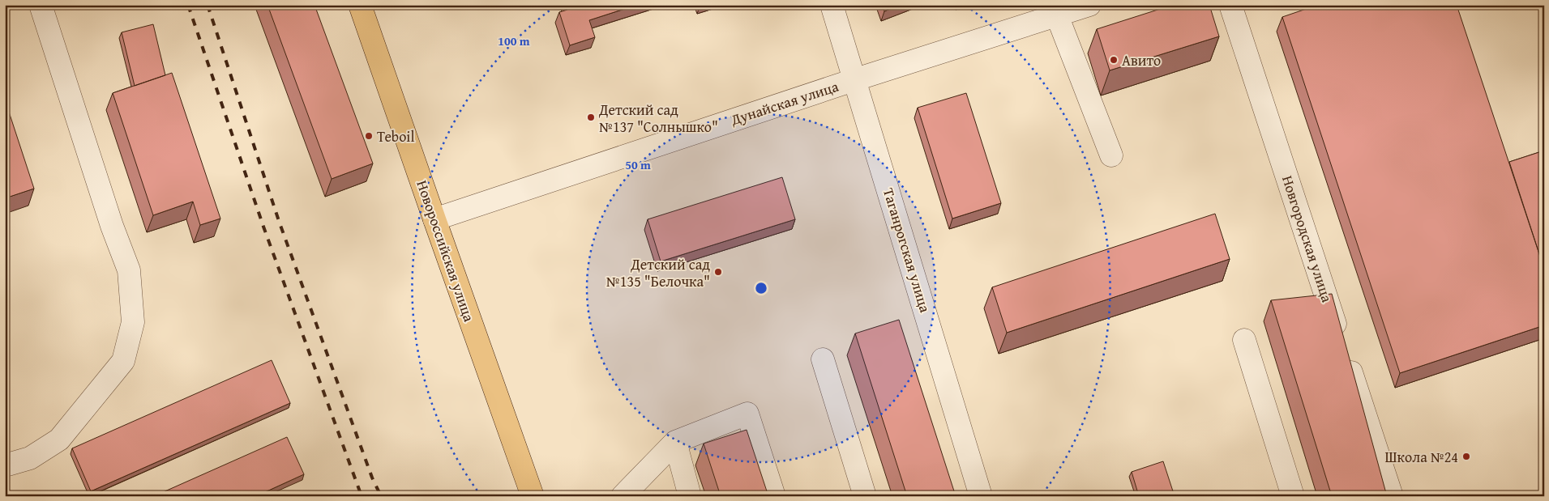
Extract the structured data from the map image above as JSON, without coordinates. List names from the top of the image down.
{
  "streets": {
    "main road": ["Новороссийская улица"],
    "street": ["Дунайская улица", "Новгородская улица", "Таганрогская улица"]
  },
  "crossings": [
    ["Дунайская улица", "Таганрогская улица"],
    ["Дунайская улица", "Новороссийская улица"]
  ],
  "places": [
    "Авито",
    "Детский сад №137 \"Солнышко\"",
    "Teboil",
    "Детский сад №135 \"Белочка\"",
    "Школа №24"
  ],
  "rings": ["100 m", "50 m"]
}
